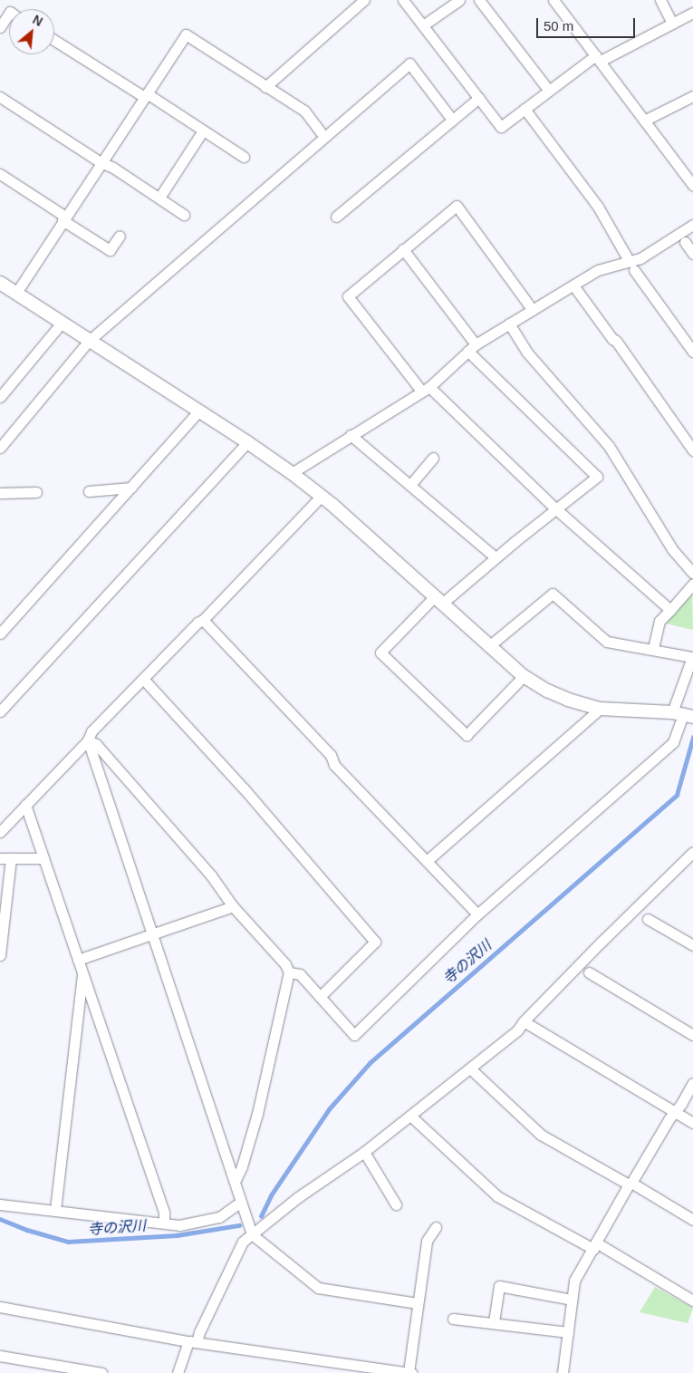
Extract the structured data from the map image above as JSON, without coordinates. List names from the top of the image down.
{
  "water": ["寺の沢川"],
  "scale_bar": "50 m",
  "north": "top right"
}
